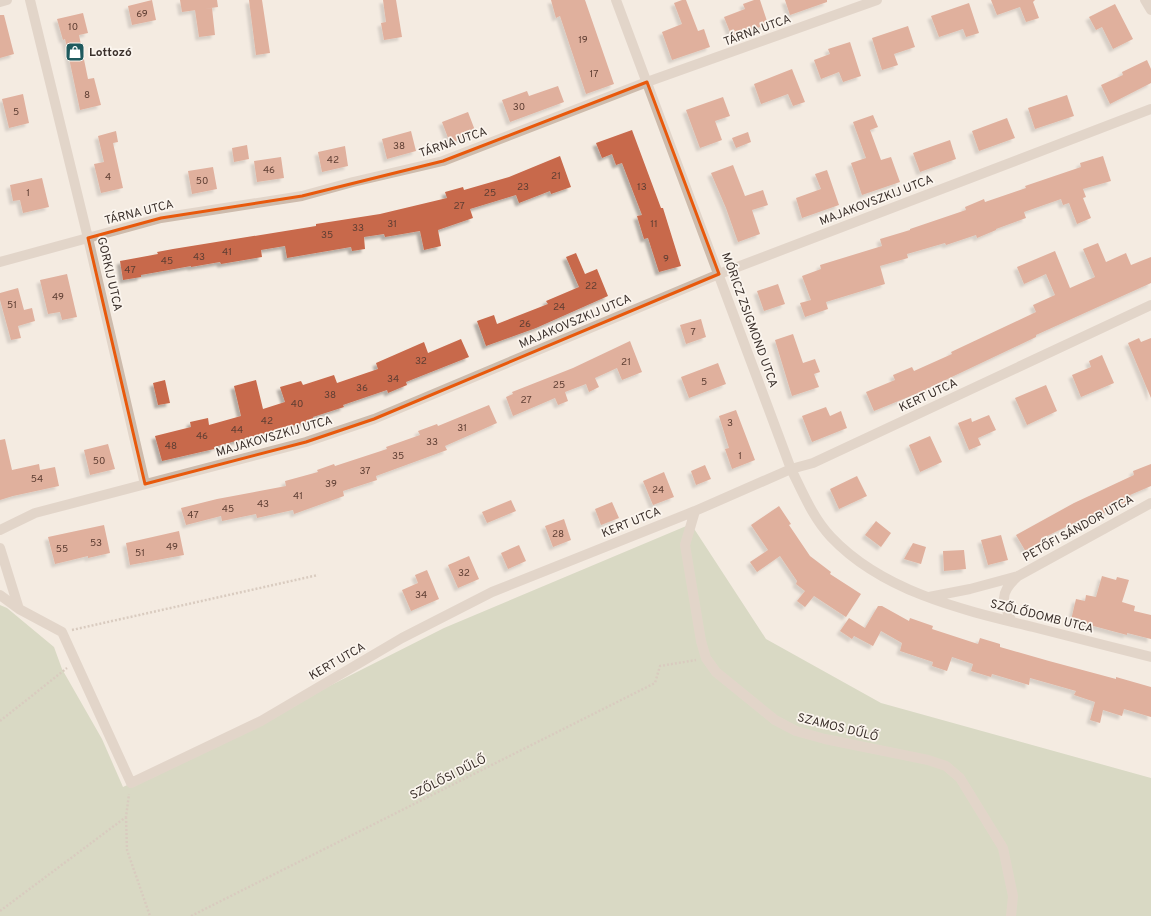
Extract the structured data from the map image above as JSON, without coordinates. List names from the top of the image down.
{
  "streets": {
    "street": [
      "TÁRNA UTCA",
      "MAJAKOVSZKIJ UTCA",
      "GORKIJ UTCA",
      "MÓRICZ ZSIGMOND UTCA",
      "KERT UTCA",
      "PETŐFI SÁNDOR UTCA",
      "SZŐLŐDOMB UTCA",
      "SZAMOS DŰLŐ"
    ],
    "path": ["SZŐLŐSI DŰLŐ"]
  },
  "crossings": [
    ["TÁRNA UTCA", "GORKIJ UTCA"],
    ["TÁRNA UTCA", "MÓRICZ ZSIGMOND UTCA"],
    ["MAJAKOVSZKIJ UTCA", "GORKIJ UTCA"],
    ["MAJAKOVSZKIJ UTCA", "MÓRICZ ZSIGMOND UTCA"],
    ["MÓRICZ ZSIGMOND UTCA", "KERT UTCA"],
    ["MÓRICZ ZSIGMOND UTCA", "PETŐFI SÁNDOR UTCA"],
    ["MÓRICZ ZSIGMOND UTCA", "SZŐLŐDOMB UTCA"],
    ["KERT UTCA", "SZAMOS DŰLŐ"],
    ["PETŐFI SÁNDOR UTCA", "SZŐLŐDOMB UTCA"],
    ["SZAMOS DŰLŐ", "SZŐLŐSI DŰLŐ"]
  ],
  "places": {
    "shop": ["Lottozó"]
  },
  "house_numbers": [
    "69",
    "10",
    "19",
    "17",
    "8",
    "30",
    "5",
    "38",
    "42",
    "46",
    "21",
    "4",
    "50",
    "23",
    "13",
    "1",
    "25",
    "27",
    "31",
    "11",
    "33",
    "35",
    "41",
    "43",
    "9",
    "45",
    "47",
    "22",
    "49",
    "51",
    "24",
    "26",
    "7",
    "32",
    "21",
    "34",
    "5",
    "25",
    "36",
    "38",
    "27",
    "40",
    "42",
    "3",
    "31",
    "44",
    "46",
    "33",
    "48",
    "35",
    "1",
    "50",
    "37",
    "54",
    "39",
    "24",
    "41",
    "43",
    "45",
    "47",
    "28",
    "53",
    "49",
    "55",
    "51",
    "32",
    "34"
  ]
}
